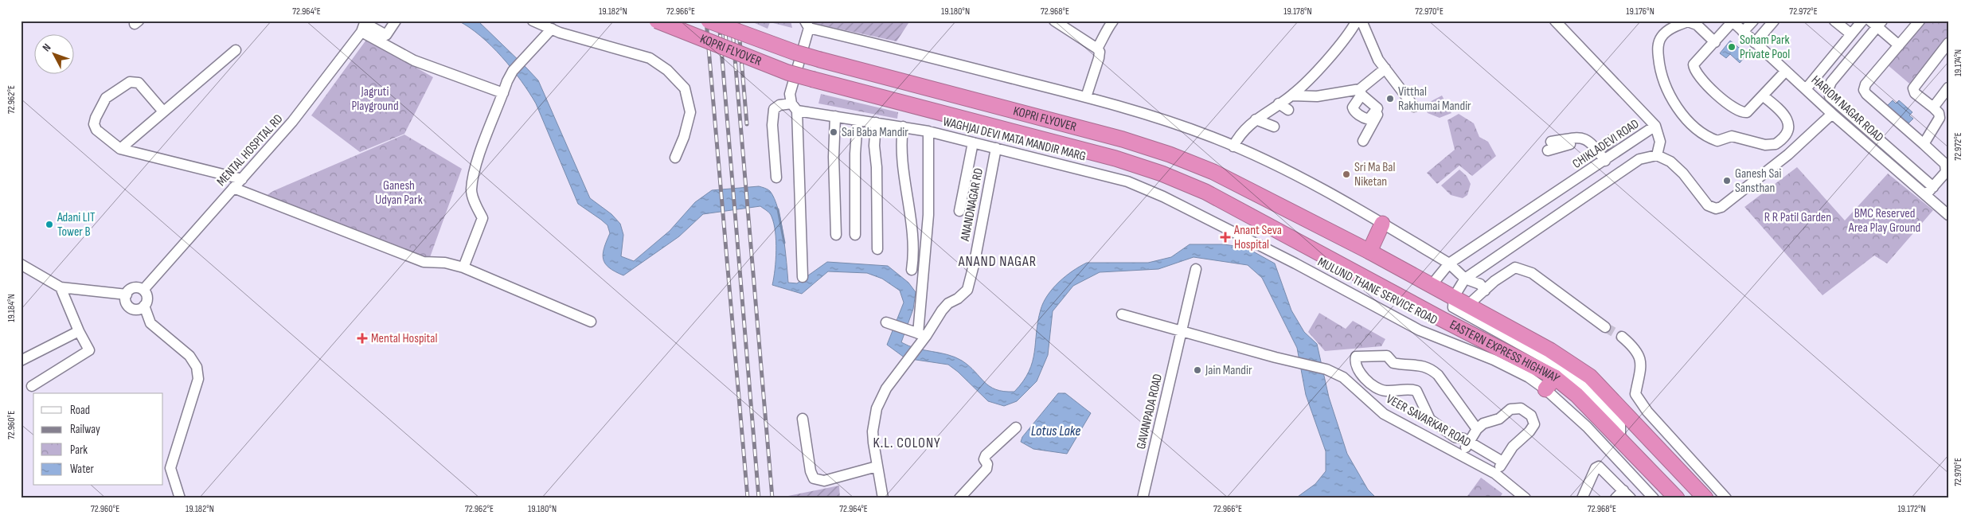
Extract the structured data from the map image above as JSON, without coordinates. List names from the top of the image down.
{
  "streets": {
    "highway": ["KOPRI FLYOVER", "EASTERN EXPRESS HIGHWAY"],
    "street": [
      "HARIOM NAGAR ROAD",
      "WAGHJAI DEVI MATA MANDIR MARG",
      "CHIKLADEVI ROAD",
      "MENTAL HOSPITAL RD",
      "ANANDNAGAR RD",
      "MULUND THANE SERVICE ROAD",
      "GAVANPADA ROAD",
      "VEER SAVARKAR ROAD"
    ]
  },
  "crossings": [
    ["KOPRI FLYOVER", "EASTERN EXPRESS HIGHWAY"],
    ["WAGHJAI DEVI MATA MANDIR MARG", "ANANDNAGAR RD"],
    ["WAGHJAI DEVI MATA MANDIR MARG", "MULUND THANE SERVICE ROAD"],
    ["CHIKLADEVI ROAD", "EASTERN EXPRESS HIGHWAY"],
    ["MULUND THANE SERVICE ROAD", "EASTERN EXPRESS HIGHWAY"],
    ["GAVANPADA ROAD", "VEER SAVARKAR ROAD"]
  ],
  "districts": ["ANAND NAGAR", "K.L. COLONY"],
  "water": ["Lotus Lake"],
  "parks": [
    "Jagruti Playground",
    "Ganesh Udyan Park",
    "BMC Reserved Area Play Ground",
    "R R Patil Garden"
  ],
  "places": {
    "other": [
      "Soham Park Private Pool",
      "Vitthal Rakhumai Mandir",
      "Sai Baba Mandir",
      "Sri Ma Bal Niketan",
      "Ganesh Sai Sansthan",
      "Adani LIT Tower B",
      "Jain Mandir"
    ],
    "health": ["Anant Seva Hospital", "Mental Hospital"]
  },
  "legend": [
    "Road",
    "Railway",
    "Park",
    "Water"
  ],
  "north": "top left",
  "coordinates": [
    "72.964°E",
    "19.182°N",
    "72.966°E",
    "19.180°N",
    "72.968°E",
    "19.178°N",
    "72.970°E",
    "19.176°N",
    "72.972°E",
    "19.174°N",
    "72.962°E",
    "19.184°N",
    "72.960°E",
    "19.172°N"
  ]
}
